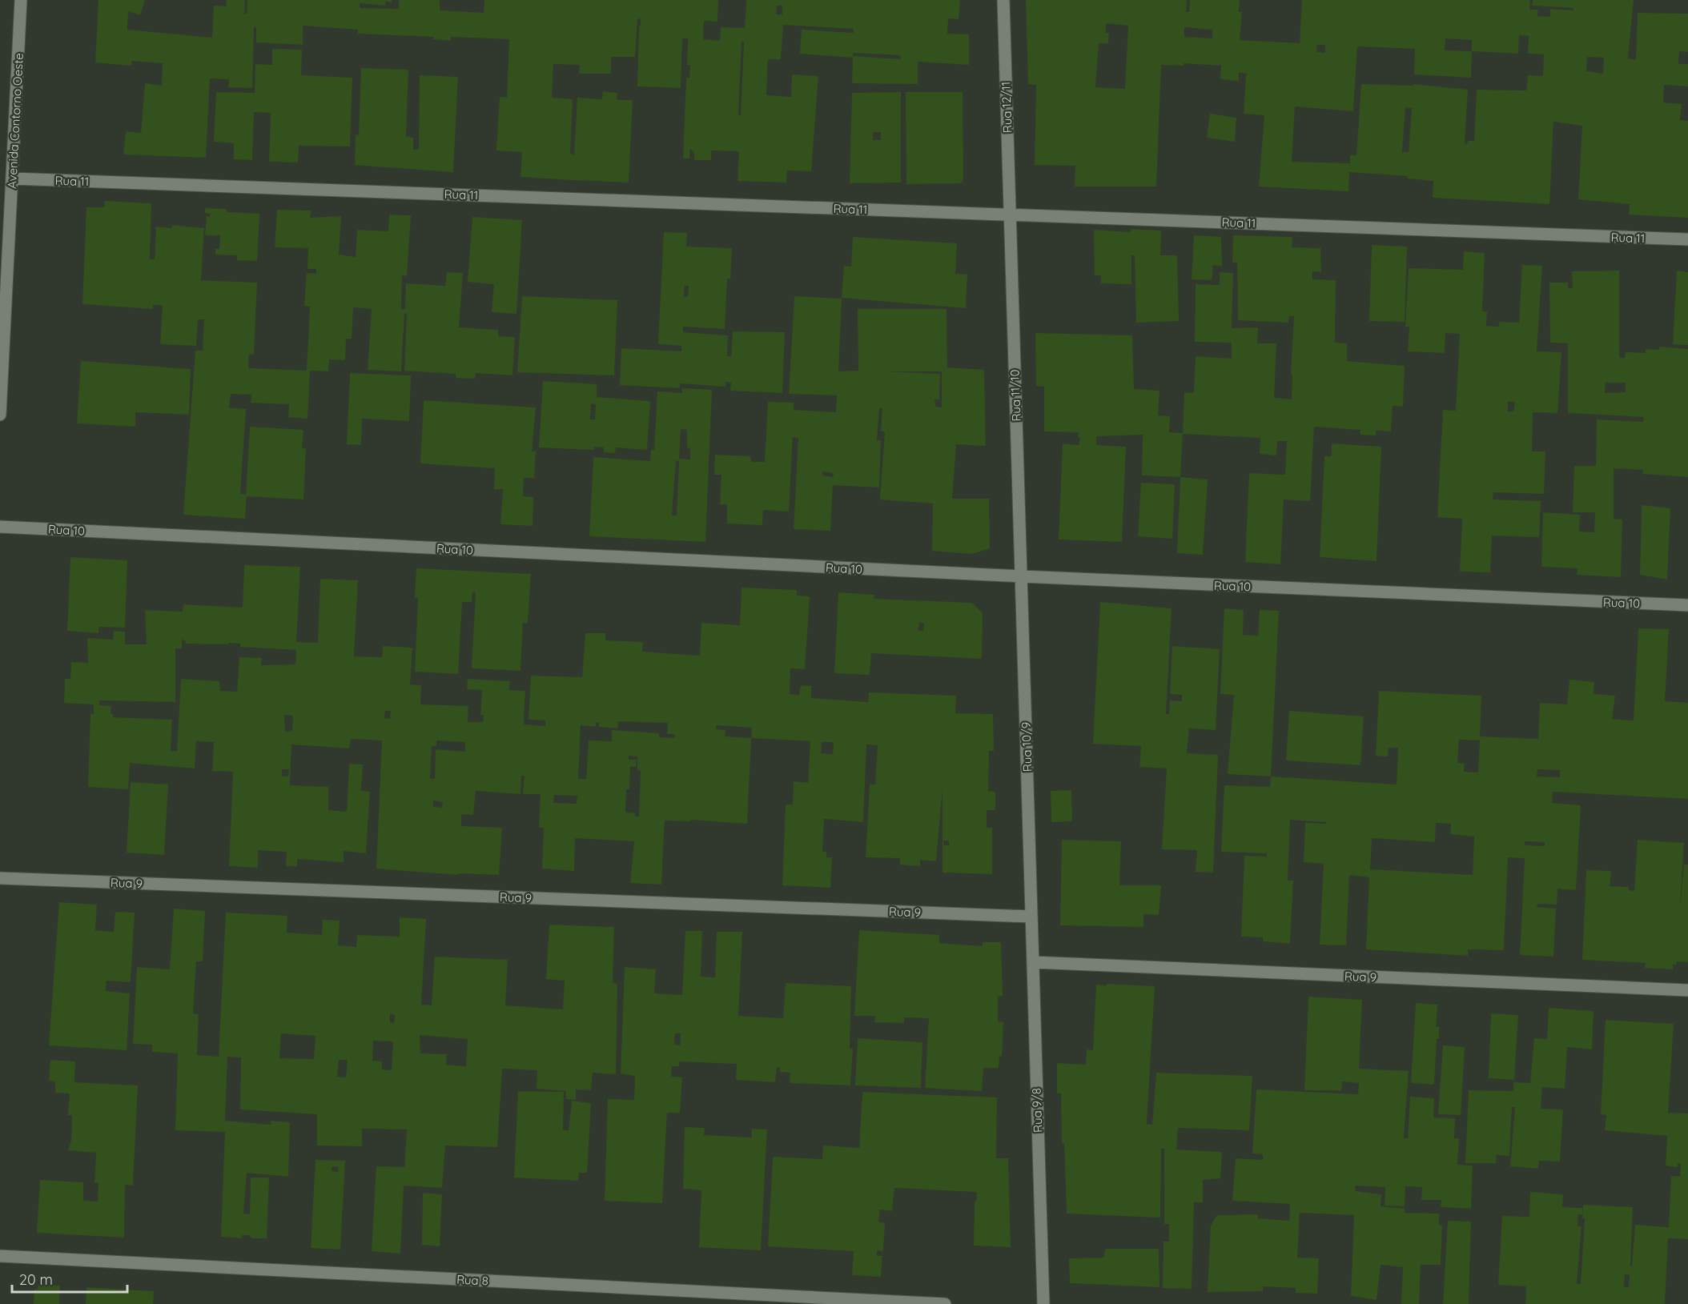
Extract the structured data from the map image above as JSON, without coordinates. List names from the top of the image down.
{
  "streets": {
    "street": [
      "Rua 12/11",
      "Avenida Contorno Oeste",
      "Rua 11",
      "Rua 11/10",
      "Rua 10",
      "Rua 10/9",
      "Rua 9",
      "Rua 9/8",
      "Rua 8"
    ]
  },
  "crossings": [
    ["Rua 12/11", "Rua 11"],
    ["Rua 12/11", "Rua 11/10"],
    ["Avenida Contorno Oeste", "Rua 11"],
    ["Rua 11", "Rua 11/10"],
    ["Rua 11/10", "Rua 10"],
    ["Rua 11/10", "Rua 10/9"],
    ["Rua 10", "Rua 10/9"],
    ["Rua 10/9", "Rua 9"],
    ["Rua 10/9", "Rua 9/8"],
    ["Rua 9", "Rua 9/8"]
  ],
  "scale_bar": "20 m"
}
